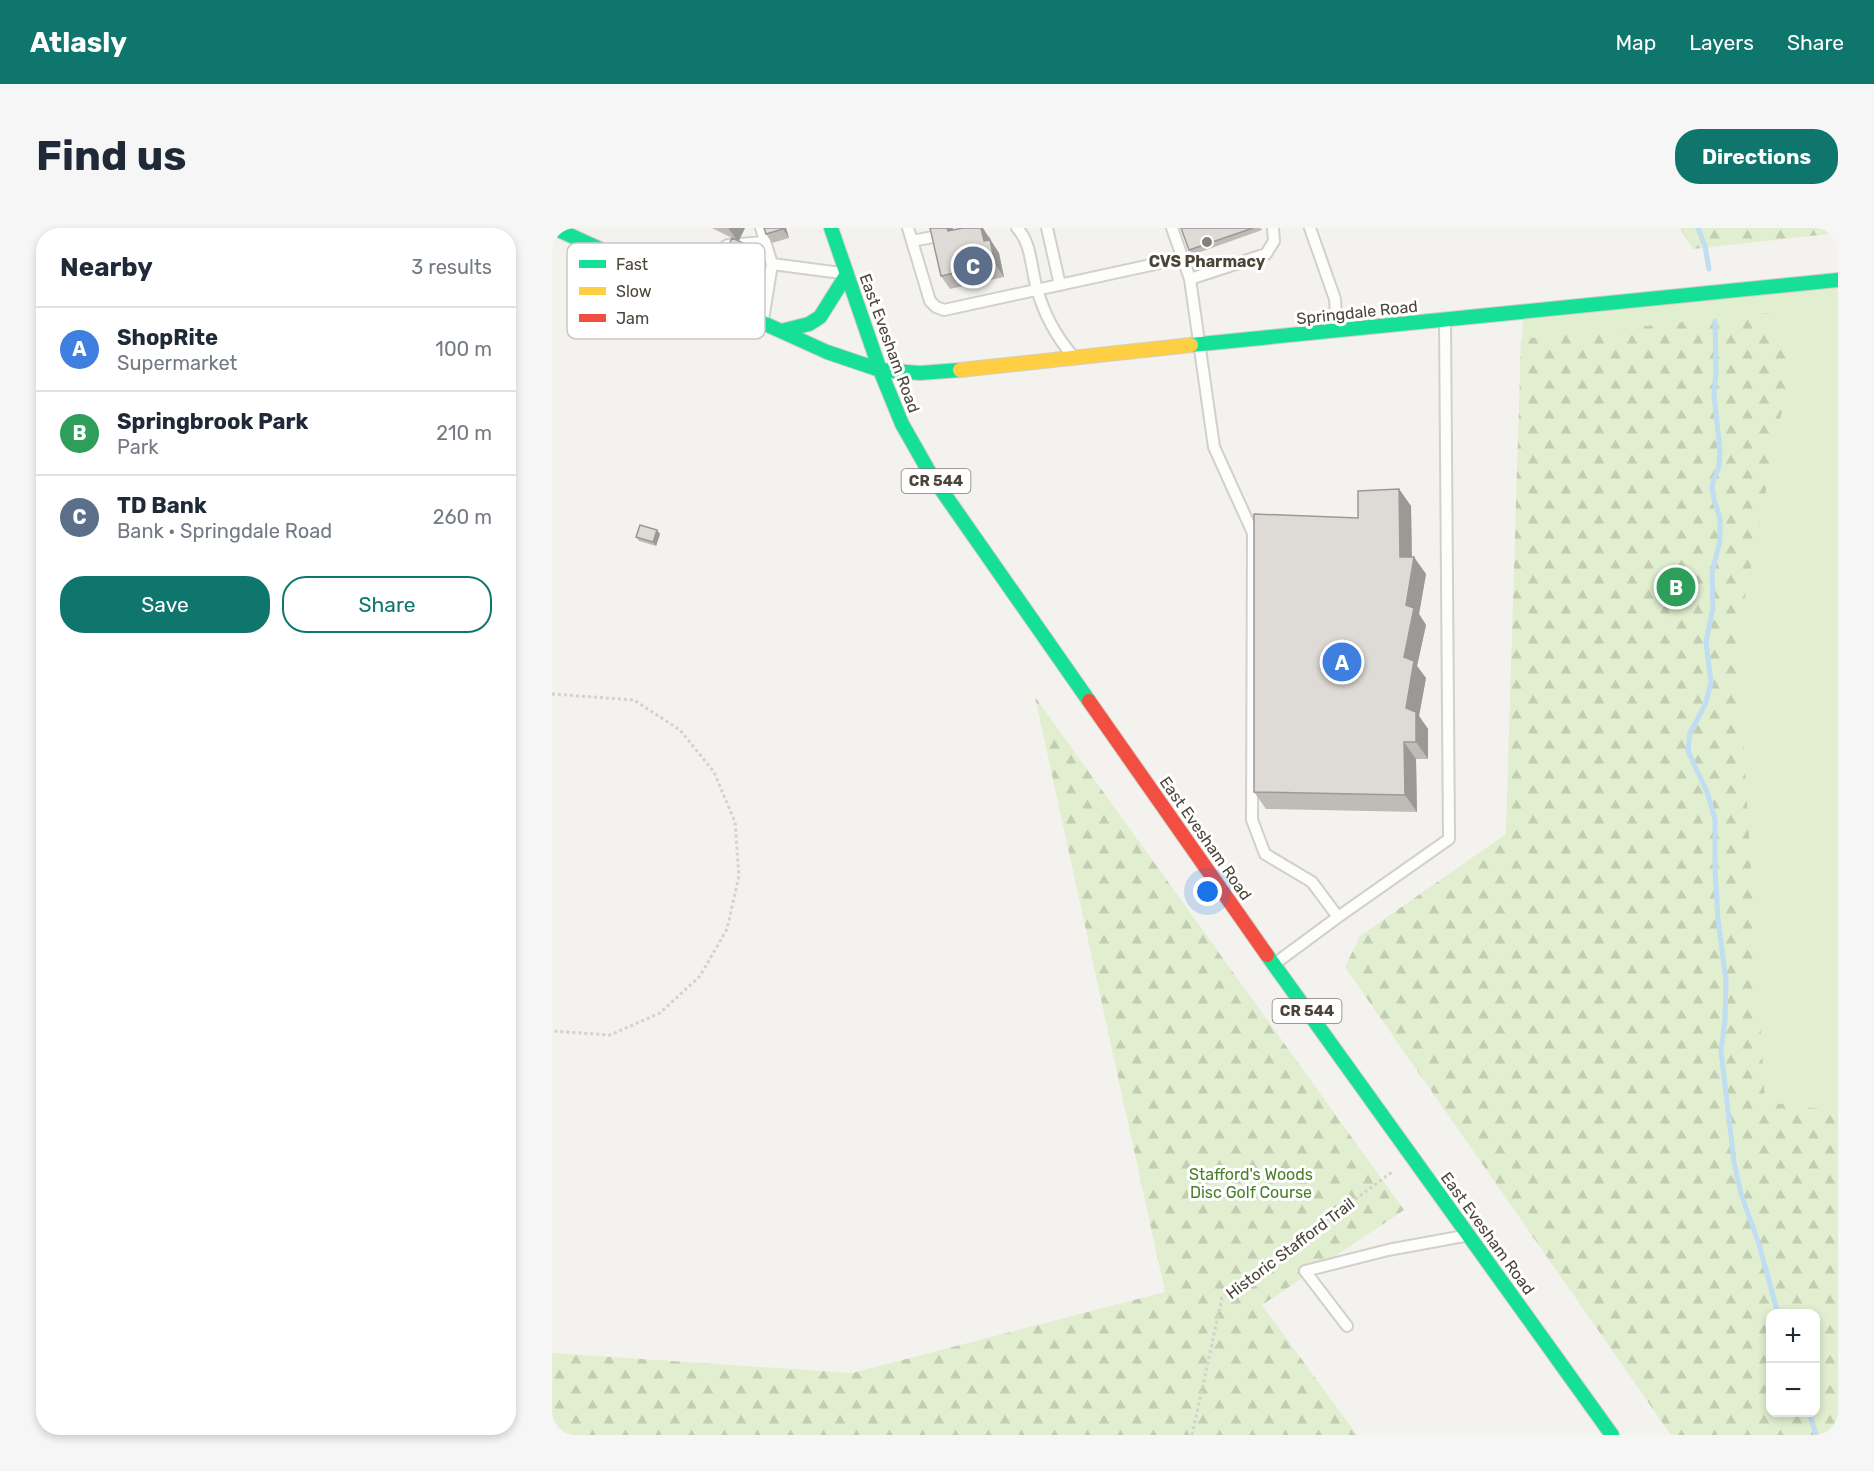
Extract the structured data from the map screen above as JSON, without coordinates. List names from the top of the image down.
{
  "streets": {
    "main road": ["Springdale Road", "East Evesham Road", "CR 544"],
    "path": ["Historic Stafford Trail"]
  },
  "crossings": [
    ["Springdale Road", "East Evesham Road"],
    ["East Evesham Road", "Historic Stafford Trail"]
  ],
  "parks": ["Stafford's Woods Disc Golf Course"],
  "places": ["CVS Pharmacy"],
  "legend": ["Fast", "Slow", "Jam"],
  "page": {
    "header": "Atlasly",
    "nav": ["Map", "Layers", "Share"],
    "buttons": [
      "Directions",
      ["Save", "Share"]
    ],
    "title": "Find us",
    "heading": ["Nearby", "3 results"],
    "pins": ["C", "B", "A"],
    "list": [
      {
        "mark": "A",
        "name": "ShopRite",
        "note": "Supermarket",
        "value": "100 m"
      },
      {
        "mark": "B",
        "name": "Springbrook Park",
        "note": "Park",
        "value": "210 m"
      },
      {
        "mark": "C",
        "name": "TD Bank",
        "note": "Bank · Springdale Road",
        "value": "260 m"
      }
    ],
    "map_buttons": ["+", "−"]
  }
}
